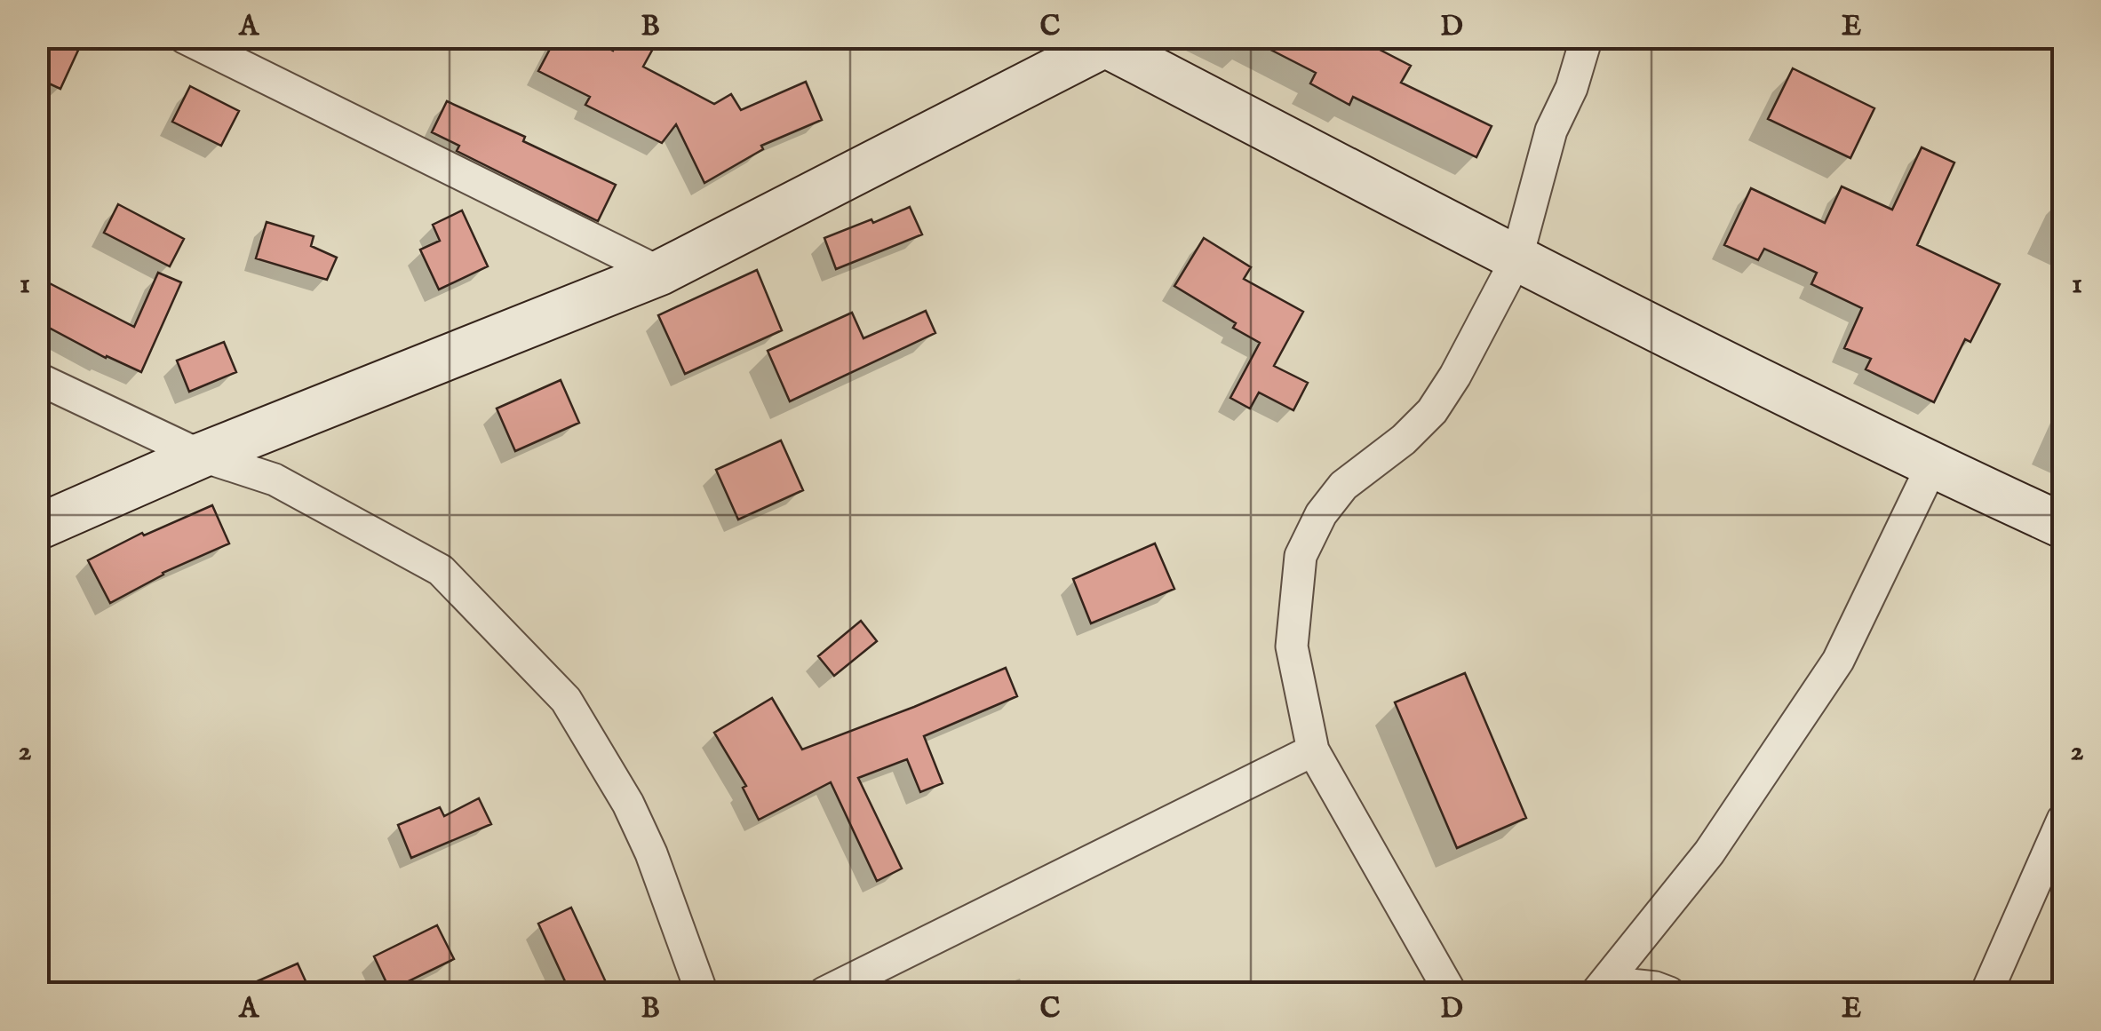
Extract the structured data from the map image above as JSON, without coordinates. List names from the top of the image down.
{
  "grid": {
    "columns": [
      "A",
      "B",
      "C",
      "D",
      "E"
    ],
    "rows": ["1", "2"]
  }
}
